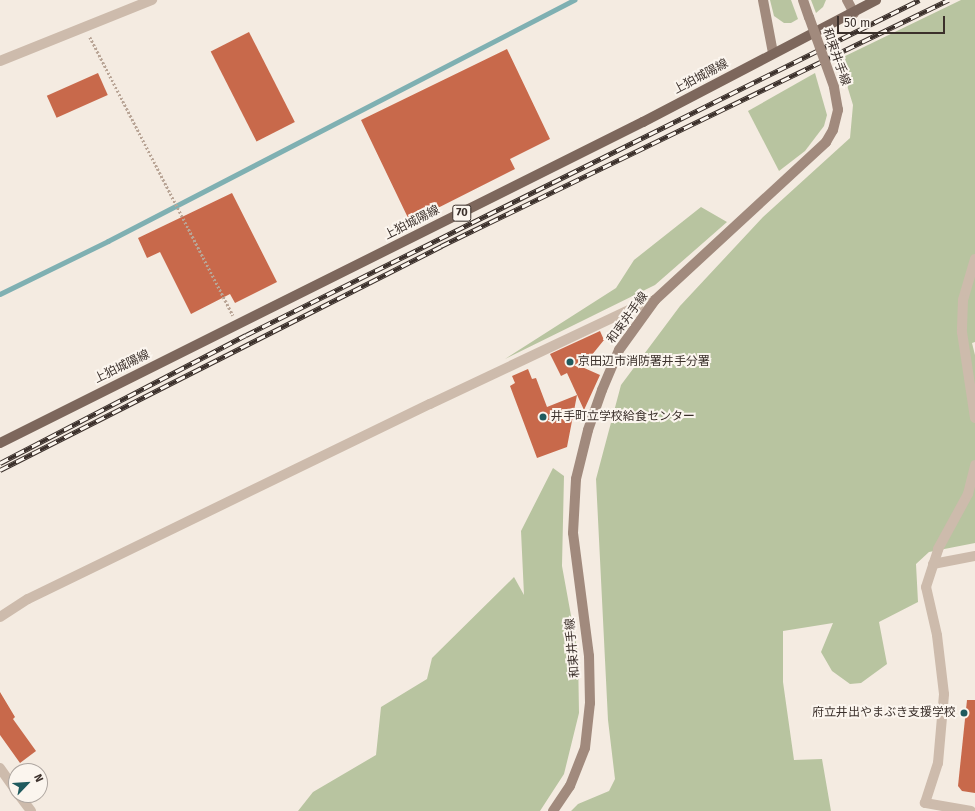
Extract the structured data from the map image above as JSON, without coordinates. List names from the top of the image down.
{
  "streets": {
    "main road": ["和束井手線", "上狛城陽線", "70"]
  },
  "places": ["京田辺市消防署井手分署", "井手町立学校給食センター", "府立井出やまぶき支援学校"],
  "scale_bar": "50 m",
  "north": "top right"
}
